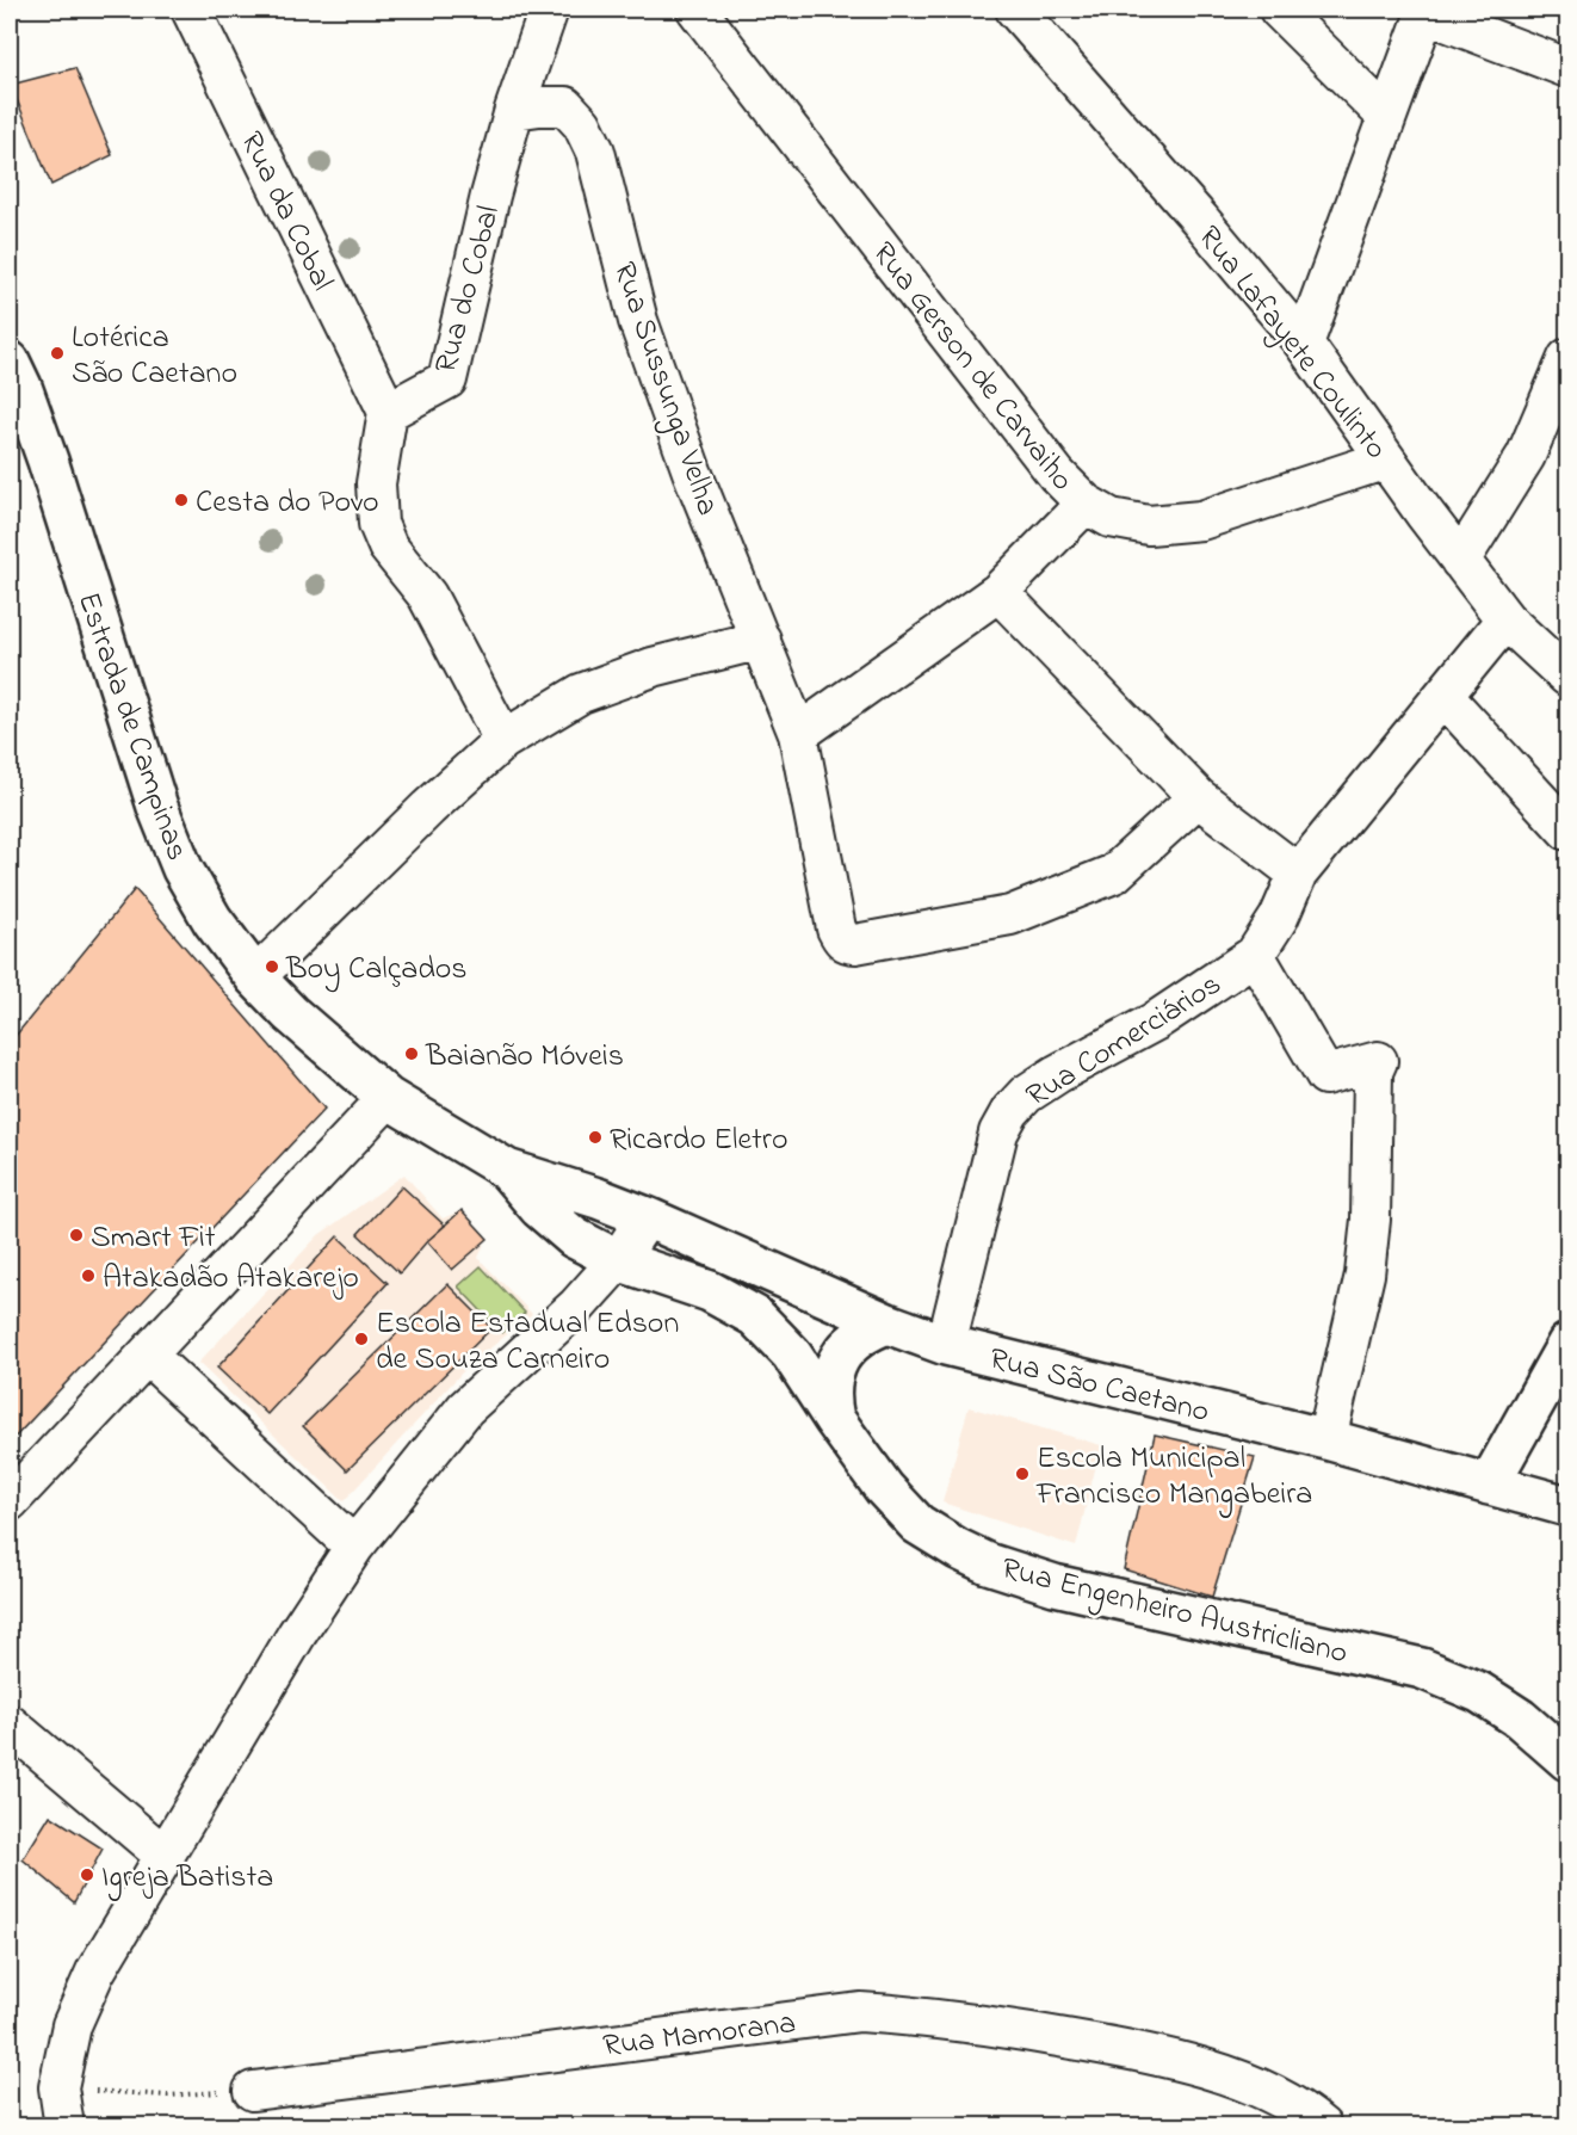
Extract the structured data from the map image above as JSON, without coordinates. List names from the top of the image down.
{
  "streets": {
    "main road": ["Estrada de Campinas", "Rua São Caetano", "Rua Engenheiro Austricliano"],
    "street": [
      "Rua da Cobal",
      "Rua do Cobal",
      "Rua Lafayete Coulinto",
      "Rua Gerson de Carvaiho",
      "Rua Sussunga Velha",
      "Rua Comerciários",
      "Rua Mamorana"
    ]
  },
  "crossings": [
    ["Rua da Cobal", "Rua do Cobal"],
    ["Rua do Cobal", "Rua Sussunga Velha"],
    ["Rua Lafayete Coulinto", "Rua Gerson de Carvaiho"],
    ["Rua Lafayete Coulinto", "Rua Comerciários"],
    ["Estrada de Campinas", "Rua São Caetano"],
    ["Estrada de Campinas", "Rua Engenheiro Austricliano"],
    ["Rua Comerciários", "Rua São Caetano"]
  ],
  "places": [
    "Lotérica São Caetano",
    "Cesta do Povo",
    "Boy Calçados",
    "Baianão Móveis",
    "Ricardo Eletro",
    "Smart Fit",
    "Atakadão Atakarejo",
    "Escola Estadual Edson de Souza Carneiro",
    "Escola Municipal Francisco Mangabeira",
    "Igreja Batista"
  ]
}
